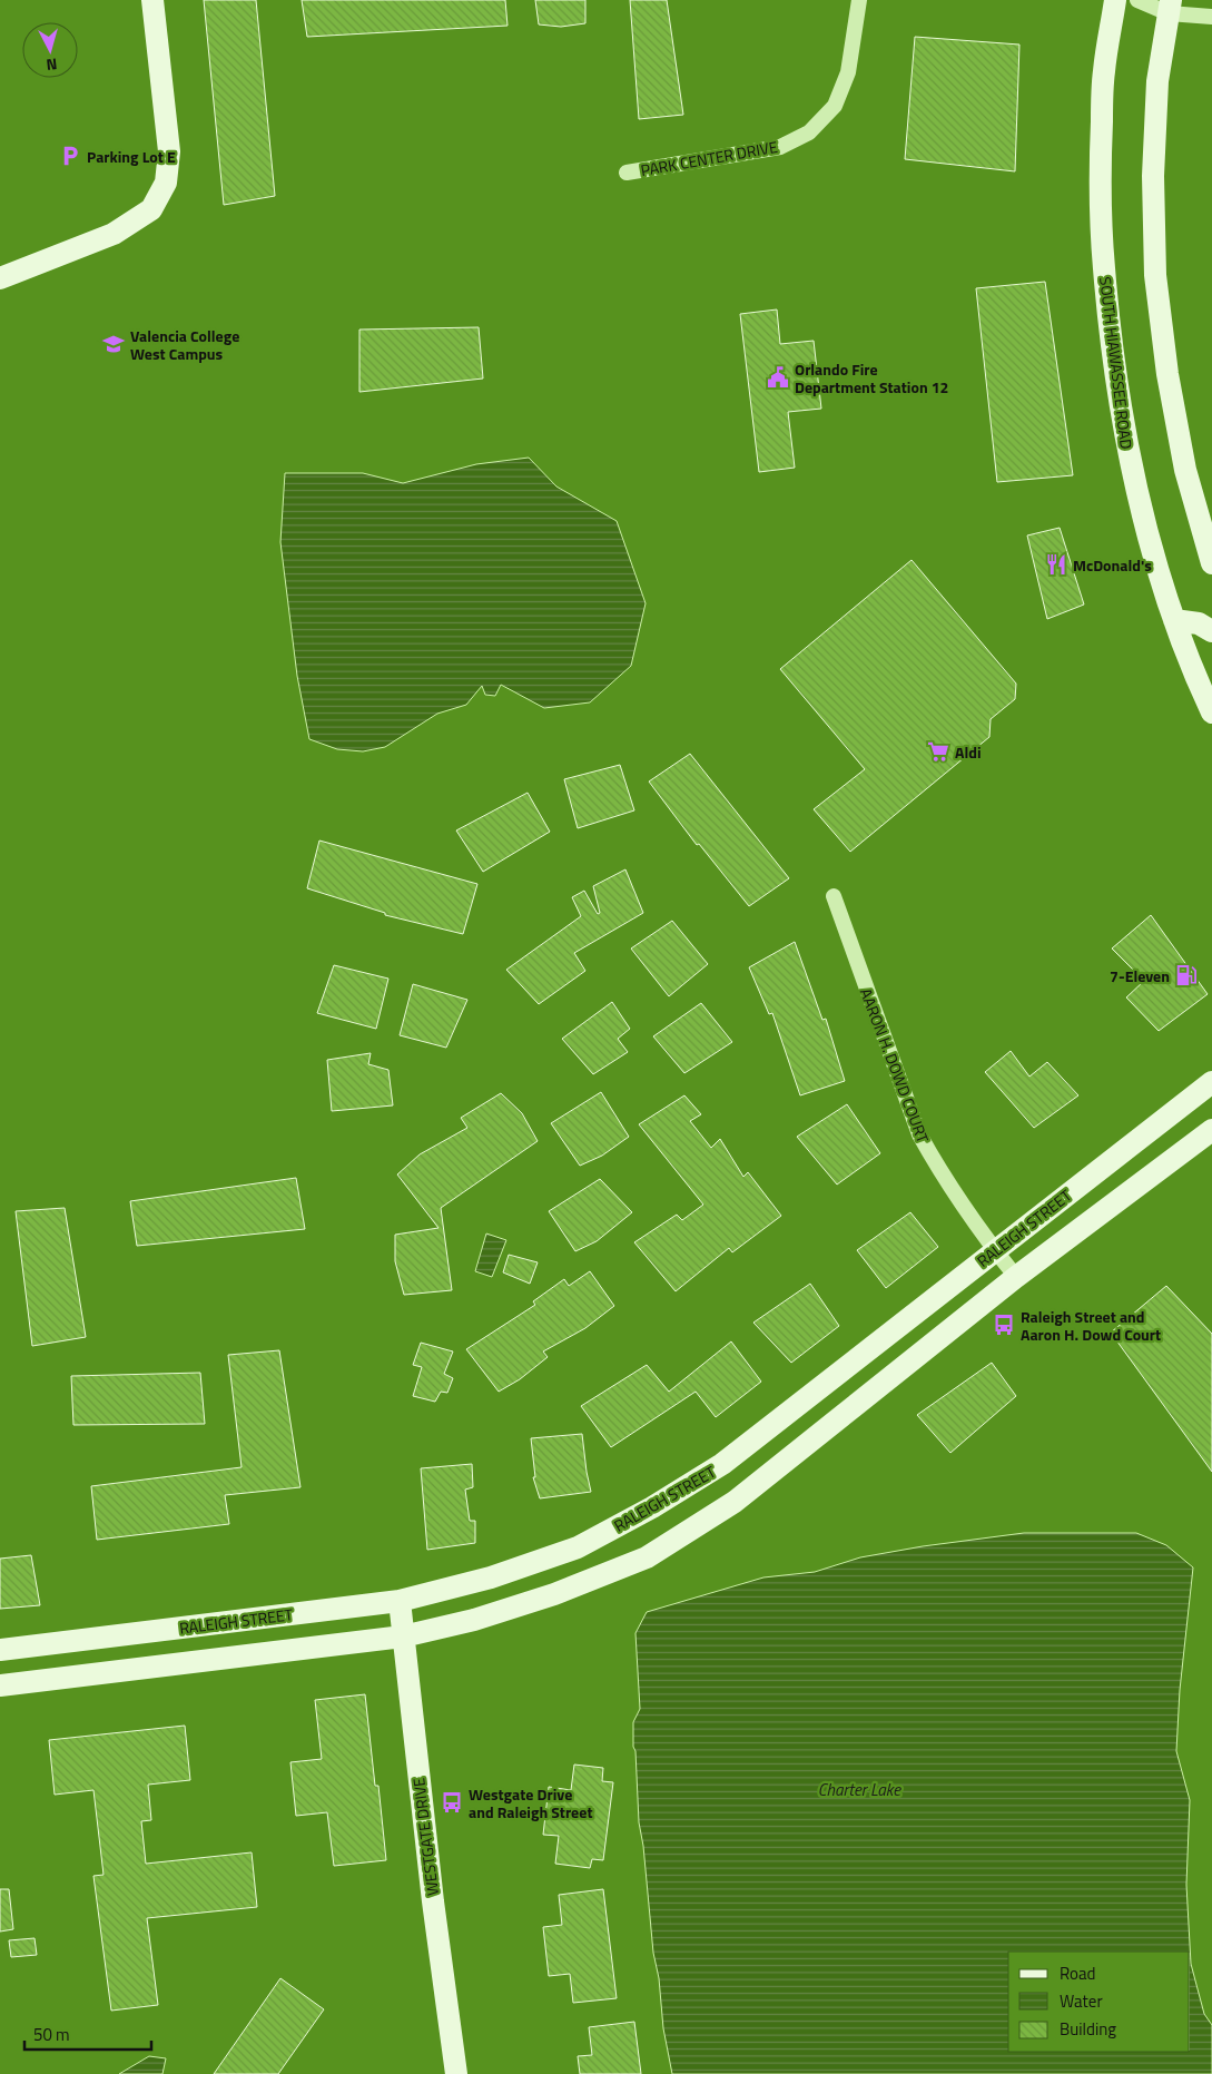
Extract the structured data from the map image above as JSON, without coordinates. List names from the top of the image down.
{
  "streets": {
    "street": [
      "PARK CENTER DRIVE",
      "SOUTH HIAWASSEE ROAD",
      "AARON H. DOWD COURT",
      "RALEIGH STREET",
      "WESTGATE DRIVE"
    ]
  },
  "crossings": [
    ["AARON H. DOWD COURT", "RALEIGH STREET"],
    ["RALEIGH STREET", "WESTGATE DRIVE"]
  ],
  "water": ["Charter Lake"],
  "places": {
    "parking": ["Parking Lot E"],
    "school or university": ["Valencia College West Campus"],
    "public building": ["Orlando Fire Department Station 12"],
    "restaurant": ["McDonald's"],
    "supermarket": ["Aldi"],
    "fuel station": ["7-Eleven"],
    "bus stop": ["Raleigh Street and Aaron H. Dowd Court", "Westgate Drive and Raleigh Street"]
  },
  "legend": ["Road", "Water", "Building"],
  "scale_bar": "50 m",
  "north": "bottom"
}
